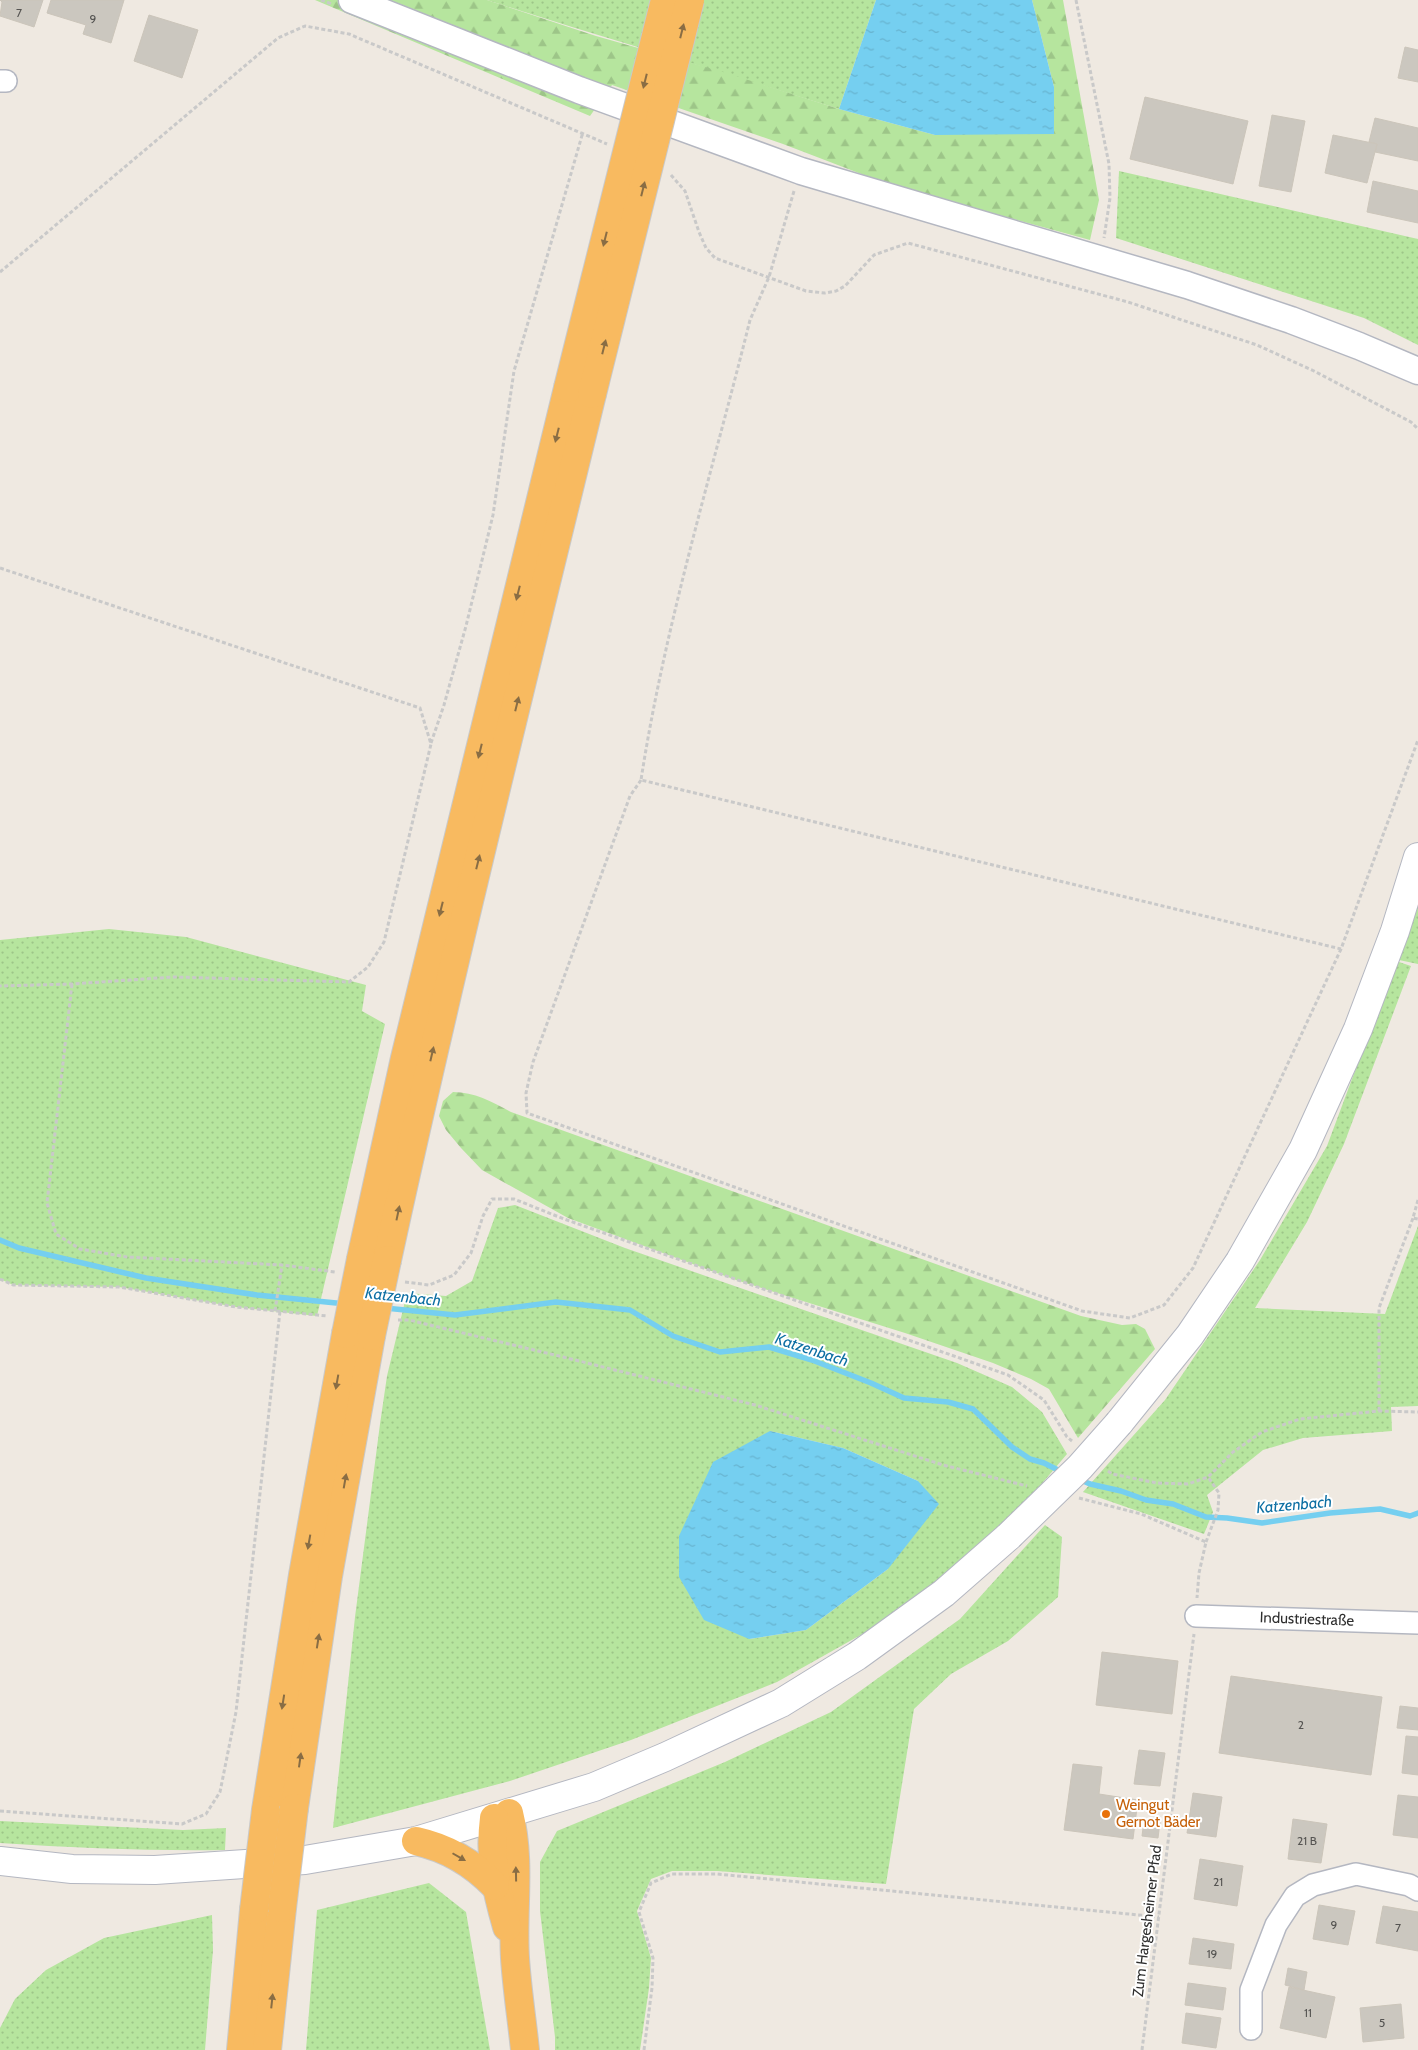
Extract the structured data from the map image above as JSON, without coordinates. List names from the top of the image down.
{
  "streets": {
    "street": ["Industriestraße"],
    "path": ["Zum Hargesheimer Pfad"]
  },
  "crossings": [
    ["Industriestraße", "Zum Hargesheimer Pfad"]
  ],
  "water": ["Katzenbach"],
  "places": ["Weingut Gernot Bäder"],
  "house_numbers": [
    "7",
    "9",
    "2",
    "21 B",
    "21",
    "9",
    "7",
    "19",
    "11",
    "5"
  ]
}
